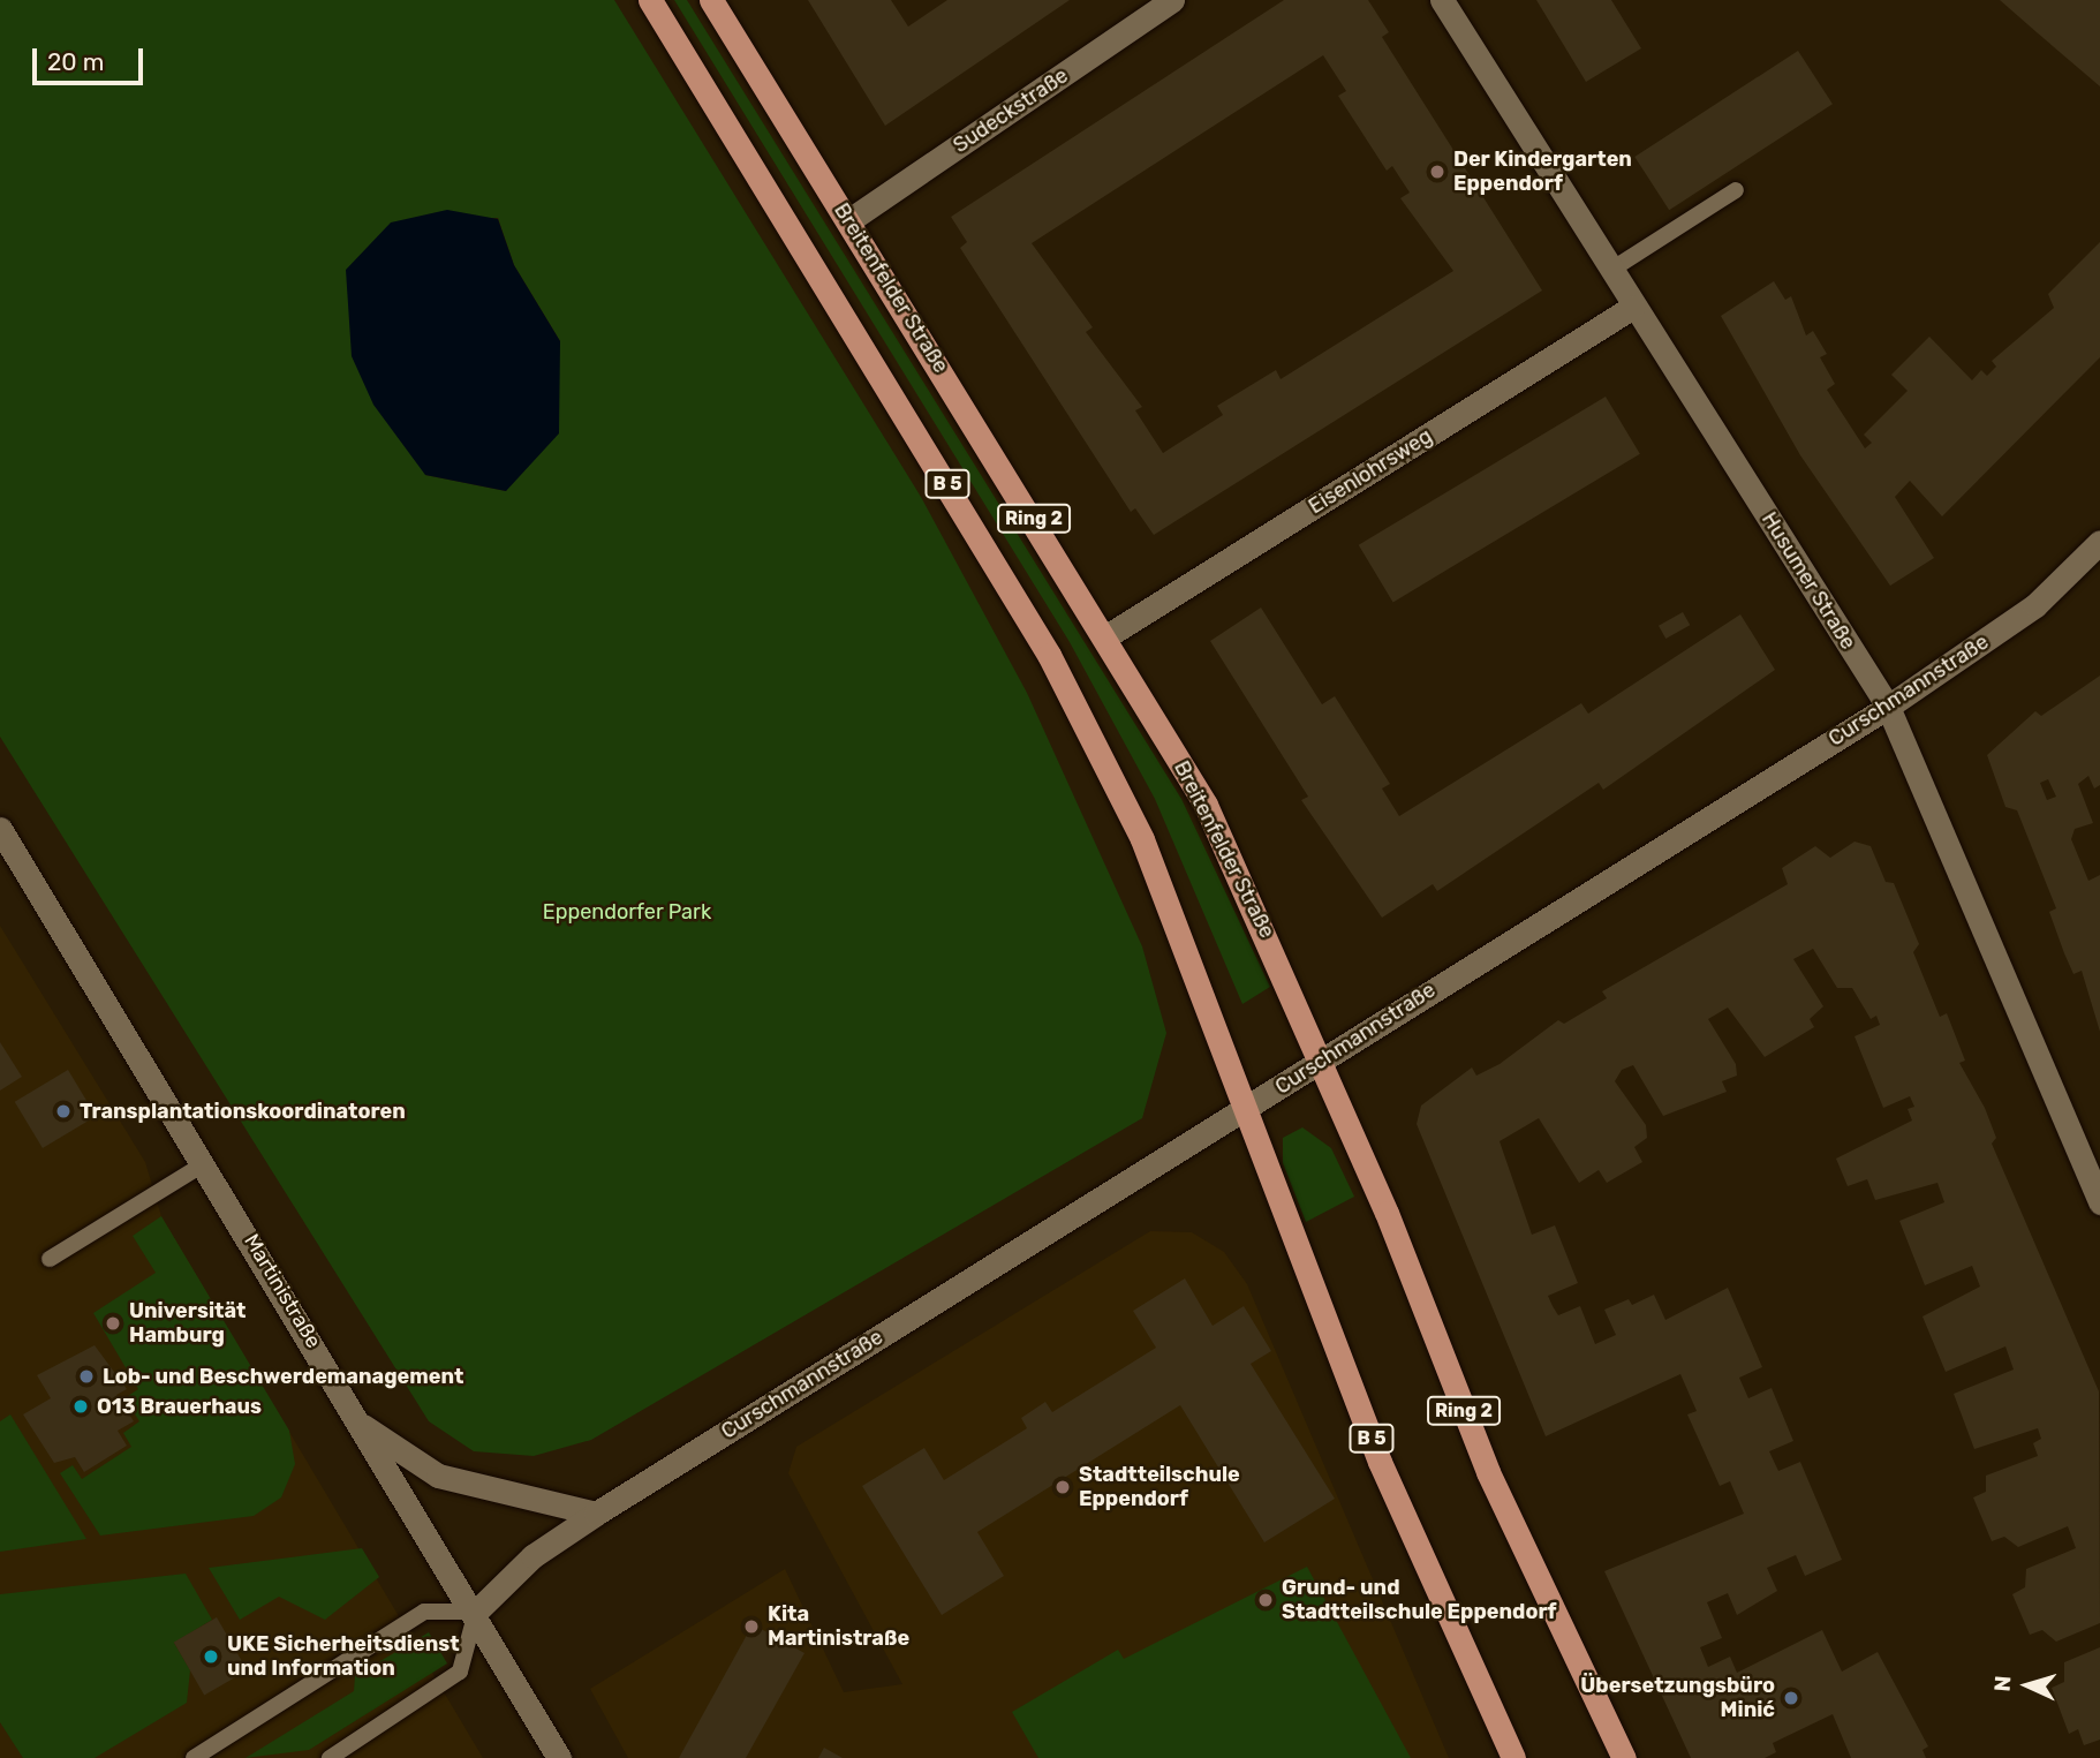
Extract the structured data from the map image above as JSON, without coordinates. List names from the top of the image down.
{
  "streets": {
    "main road": ["Breitenfelder Straße", "B 5", "Ring 2"],
    "street": [
      "Sudeckstraße",
      "Eisenlohrsweg",
      "Husumer Straße",
      "Curschmannstraße",
      "Martinistraße"
    ]
  },
  "crossings": [
    ["Sudeckstraße", "Breitenfelder Straße"],
    ["Breitenfelder Straße", "Eisenlohrsweg"],
    ["Breitenfelder Straße", "Curschmannstraße"],
    ["Eisenlohrsweg", "Husumer Straße"],
    ["B 5", "Curschmannstraße"],
    ["Husumer Straße", "Curschmannstraße"],
    ["Curschmannstraße", "Martinistraße"]
  ],
  "parks": ["Eppendorfer Park"],
  "places": [
    "Der Kindergarten Eppendorf",
    "Transplantationskoordinatoren",
    "Universität Hamburg",
    "Lob- und Beschwerdemanagement",
    "O13 Brauerhaus",
    "Stadtteilschule Eppendorf",
    "Grund- und Stadtteilschule Eppendorf",
    "Kita Martinistraße",
    "UKE Sicherheitsdienst und Information",
    "Übersetzungsbüro Minić"
  ],
  "scale_bar": "20 m",
  "north": "left"
}
